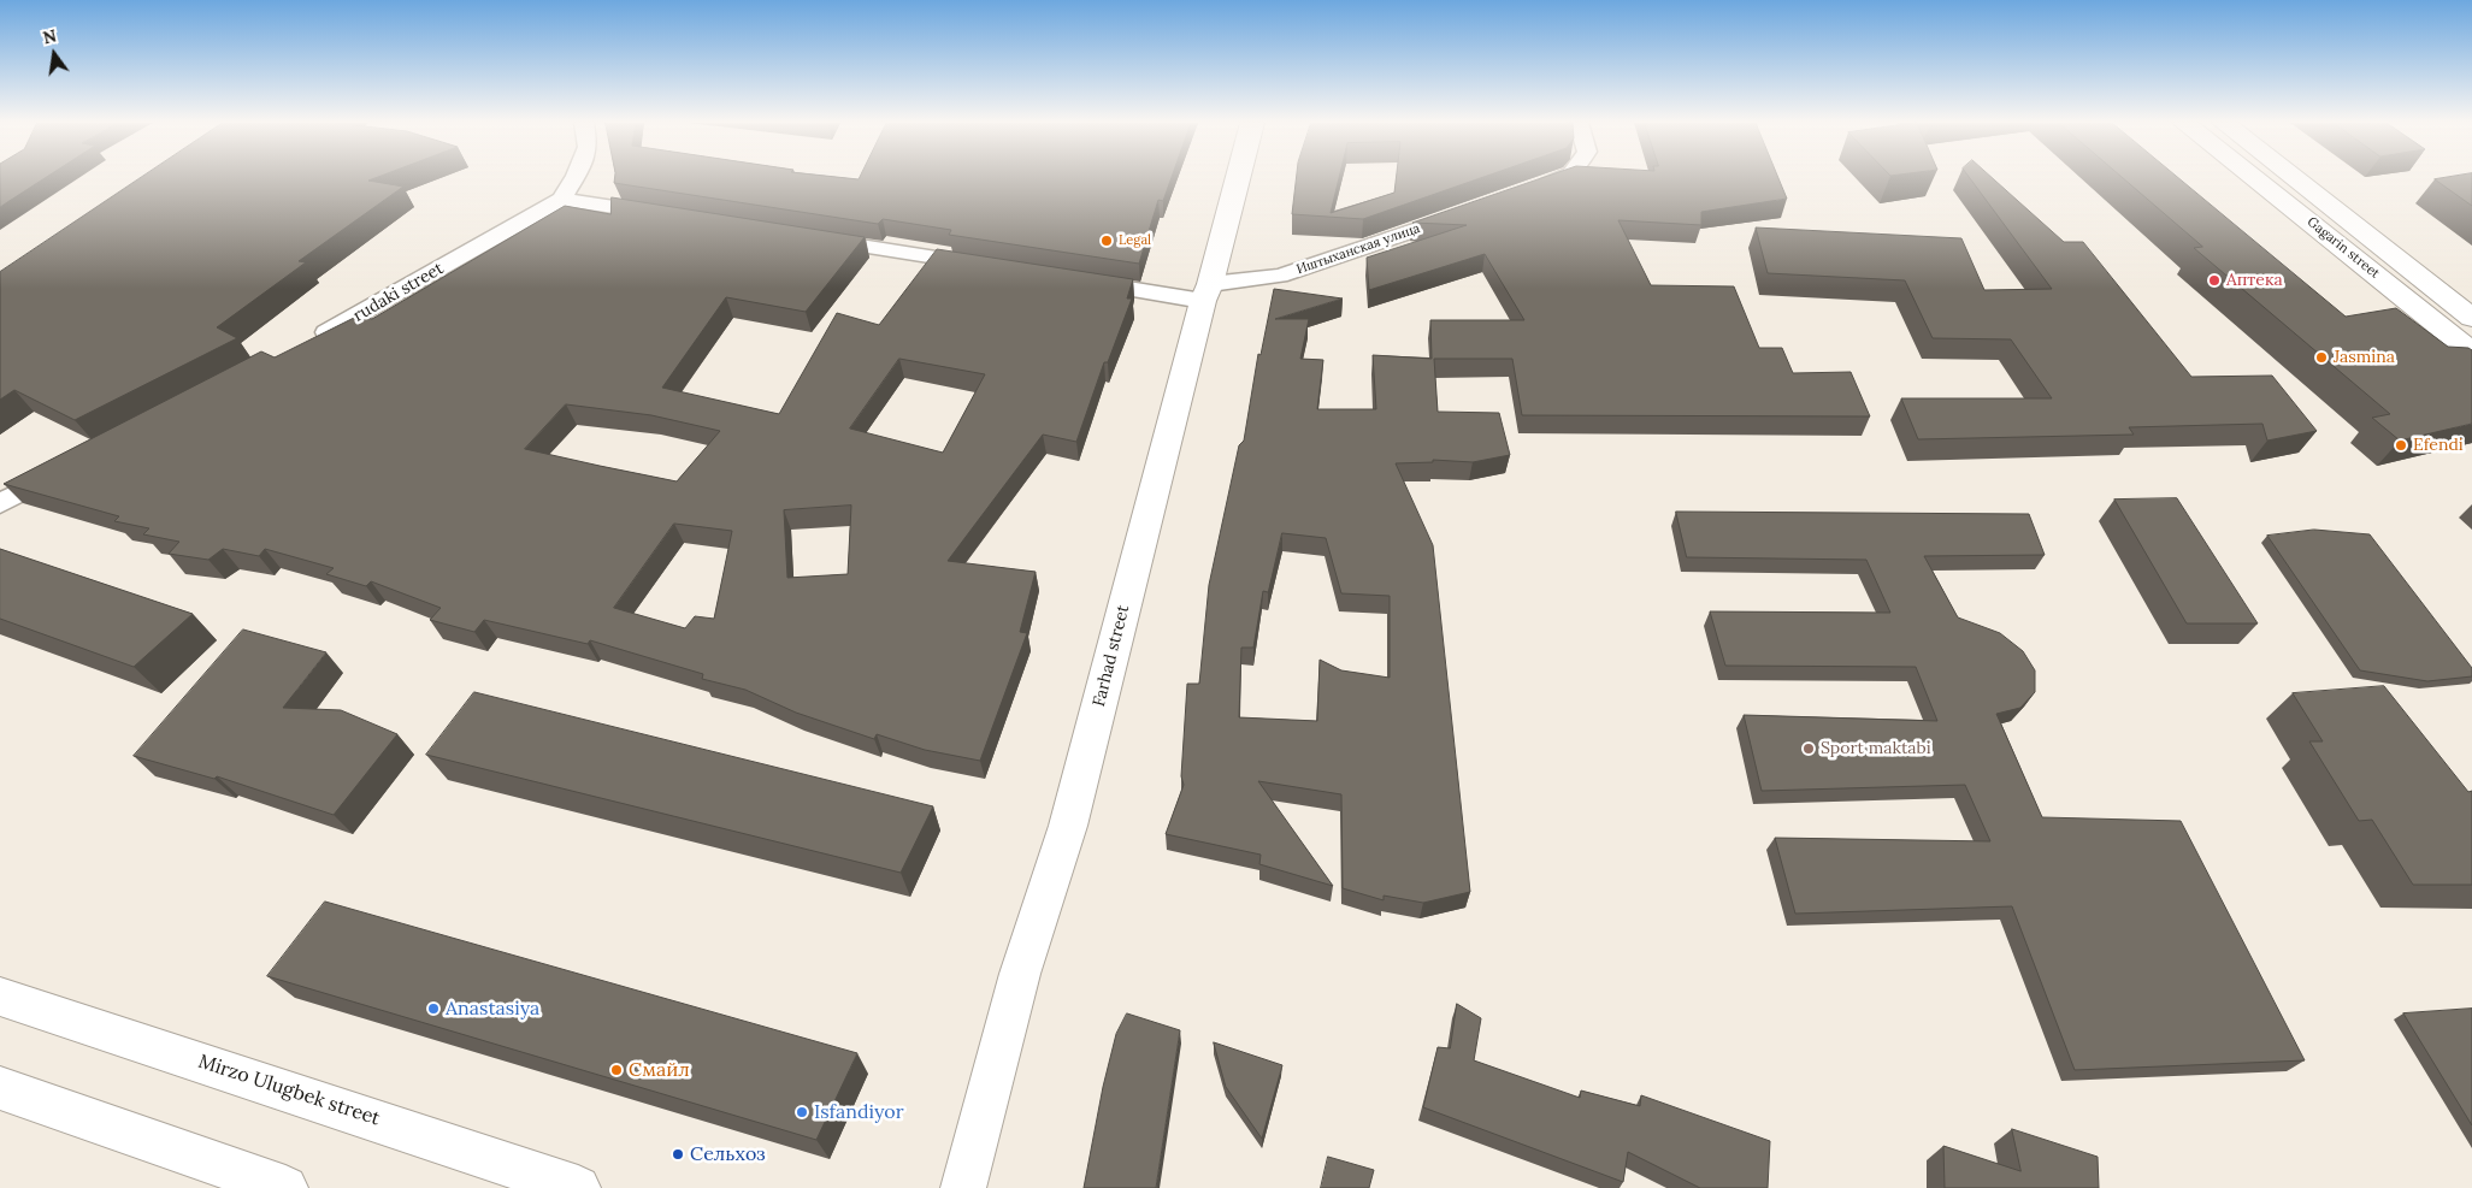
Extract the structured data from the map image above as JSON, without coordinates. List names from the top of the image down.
{
  "streets": {
    "main road": ["Gagarin street", "Farhad street", "Mirzo Ulugbek street"],
    "street": ["Иштыханская улица", "rudaki street"]
  },
  "crossings": [
    ["Иштыханская улица", "Farhad street"]
  ],
  "places": [
    "Legal",
    "Аптека",
    "Jasmina",
    "Efendi",
    "Sport maktabi",
    "Anastasiya",
    "Смайл",
    "Isfandiyor",
    "Сельхоз"
  ],
  "north": "top"
}
